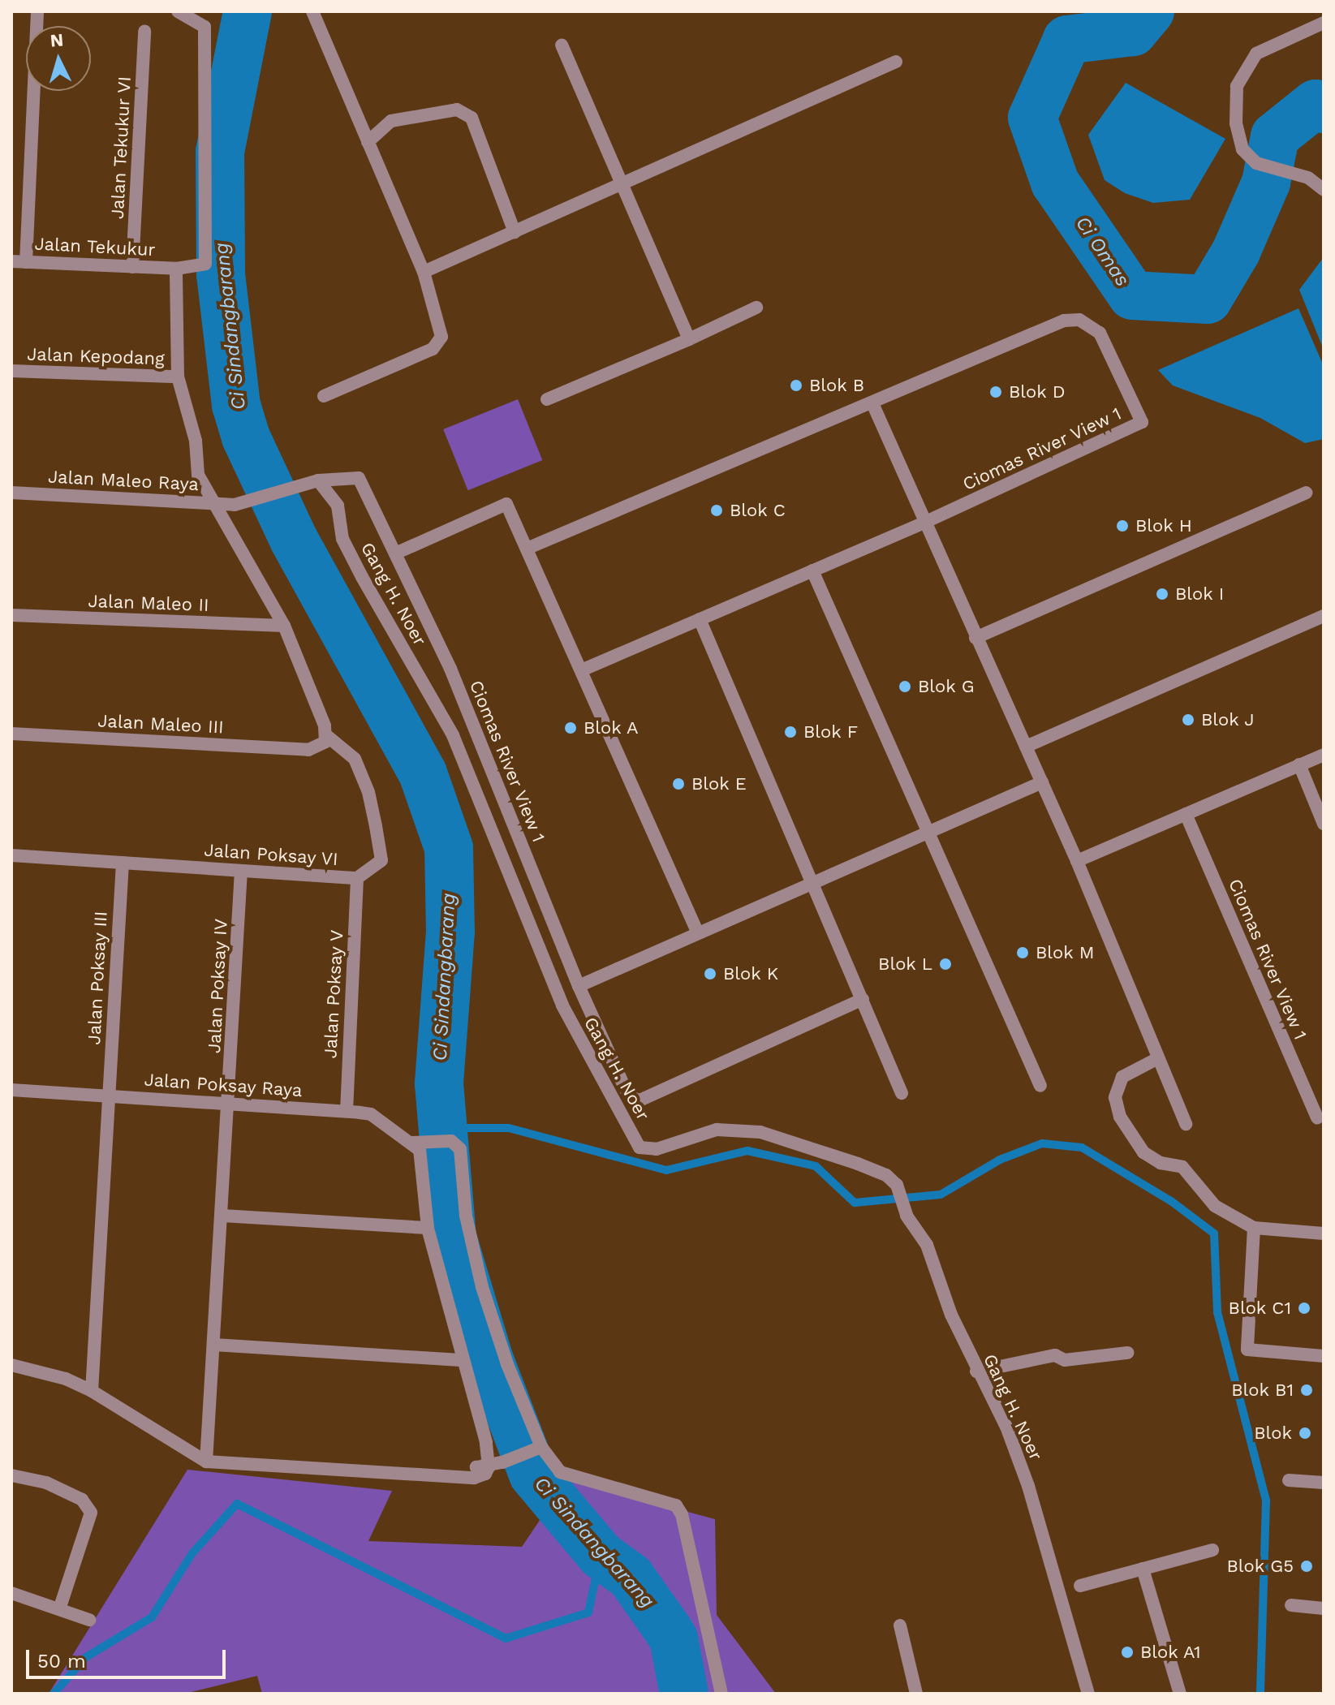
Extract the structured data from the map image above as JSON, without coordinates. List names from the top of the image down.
{
  "streets": {
    "street": [
      "Jalan Tekukur VI",
      "Jalan Tekukur",
      "Jalan Kepodang",
      "Ciomas River View 1",
      "Jalan Maleo Raya",
      "Gang H. Noer",
      "Jalan Maleo II",
      "Jalan Maleo III",
      "Jalan Poksay VI",
      "Jalan Poksay III",
      "Jalan Poksay IV",
      "Jalan Poksay V",
      "Jalan Poksay Raya"
    ]
  },
  "crossings": [
    ["Jalan Tekukur VI", "Jalan Tekukur"],
    ["Ciomas River View 1", "Jalan Maleo Raya"],
    ["Ciomas River View 1", "Gang H. Noer"],
    ["Jalan Maleo Raya", "Gang H. Noer"],
    ["Jalan Maleo III", "Jalan Poksay VI"],
    ["Jalan Poksay VI", "Jalan Poksay III"],
    ["Jalan Poksay VI", "Jalan Poksay IV"],
    ["Jalan Poksay VI", "Jalan Poksay V"],
    ["Jalan Poksay III", "Jalan Poksay Raya"],
    ["Jalan Poksay IV", "Jalan Poksay Raya"],
    ["Jalan Poksay V", "Jalan Poksay Raya"]
  ],
  "water": ["Ci Omas", "Ci Sindangbarang"],
  "places": [
    "Blok B",
    "Blok D",
    "Blok C",
    "Blok H",
    "Blok I",
    "Blok G",
    "Blok J",
    "Blok A",
    "Blok F",
    "Blok E",
    "Blok M",
    "Blok L",
    "Blok K",
    "Blok C1",
    "Blok B1",
    "Blok",
    "Blok G5",
    "Blok A1"
  ],
  "scale_bar": "50 m",
  "north": "top"
}
